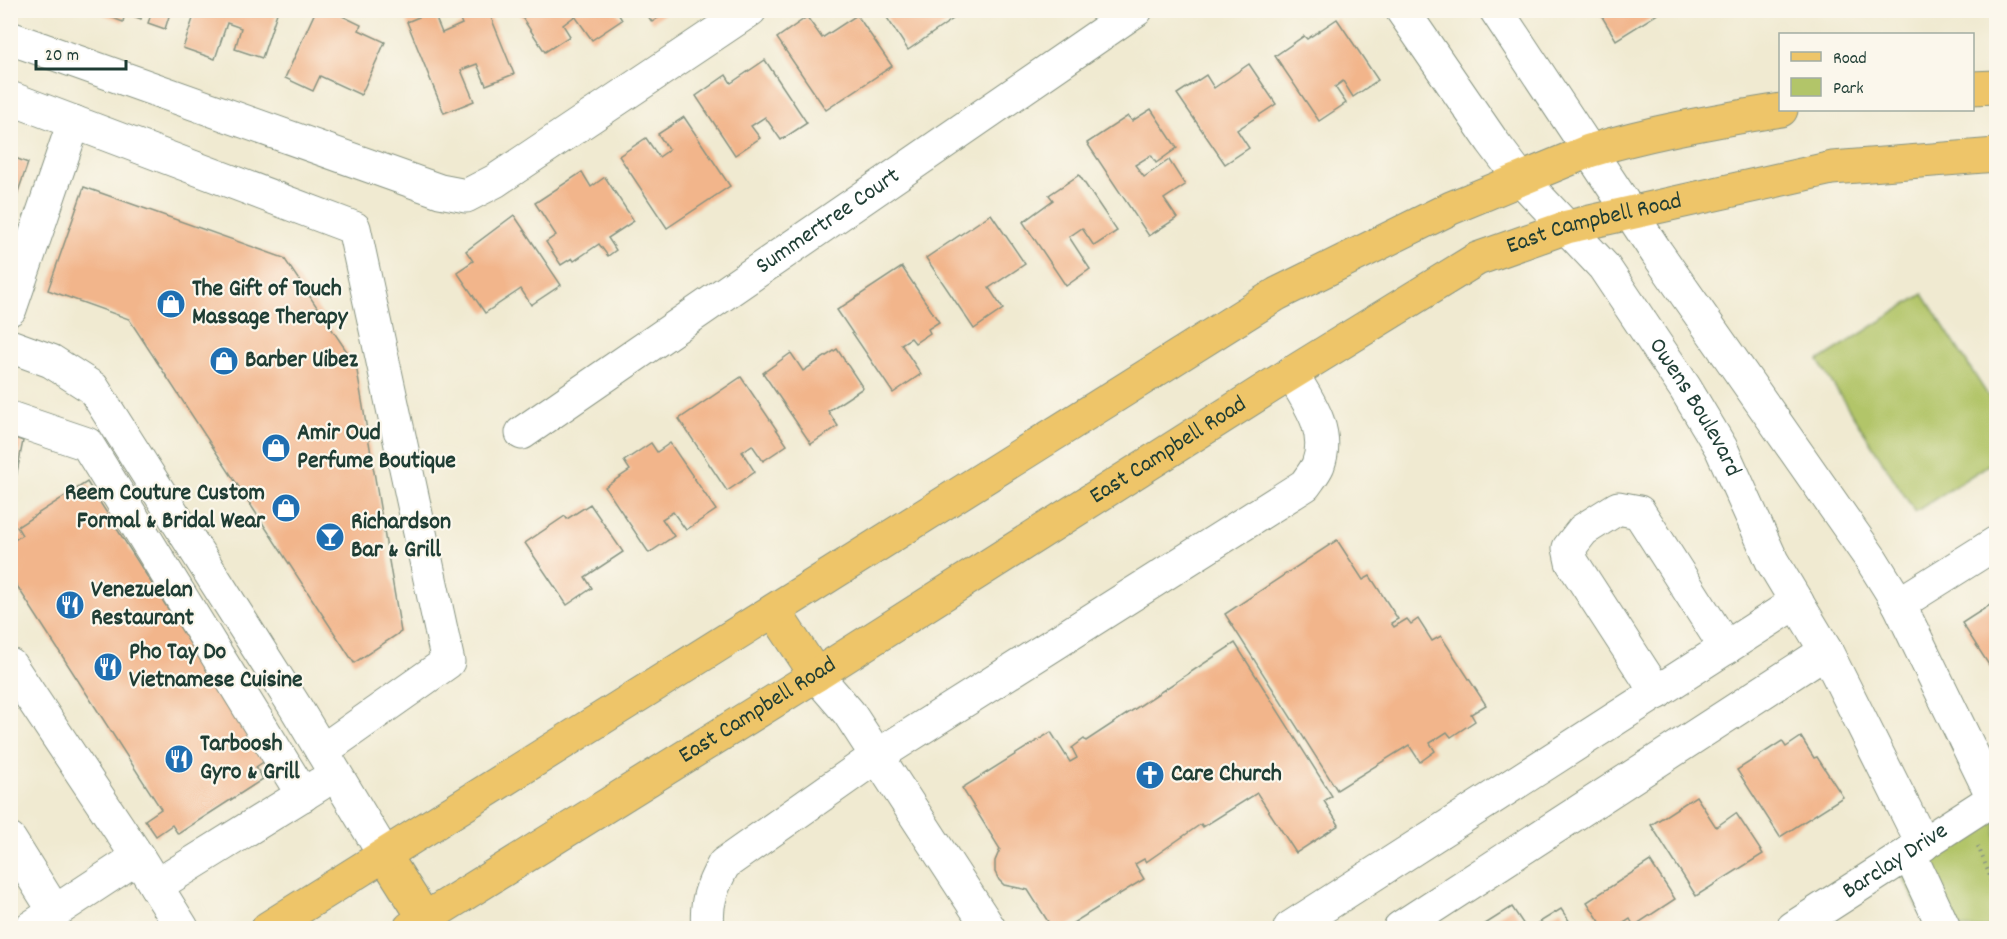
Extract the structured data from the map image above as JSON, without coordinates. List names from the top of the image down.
{
  "streets": {
    "main road": ["East Campbell Road"],
    "street": ["Summertree Court", "Owens Boulevard", "Barclay Drive"]
  },
  "crossings": [
    ["East Campbell Road", "Owens Boulevard"],
    ["Owens Boulevard", "Barclay Drive"]
  ],
  "places": {
    "shop": [
      "The Gift of Touch Massage Therapy",
      "Barber Uibez",
      "Amir Oud Perfume Boutique",
      "Reem Couture Custom Formal & Bridal Wear"
    ],
    "bar": ["Richardson Bar & Grill"],
    "restaurant": ["Venezuelan Restaurant", "Pho Tay Do Vietnamese Cuisine", "Tarboosh Gyro & Grill"],
    "church": ["Care Church"]
  },
  "legend": ["Road", "Park"],
  "scale_bar": "20 m"
}
